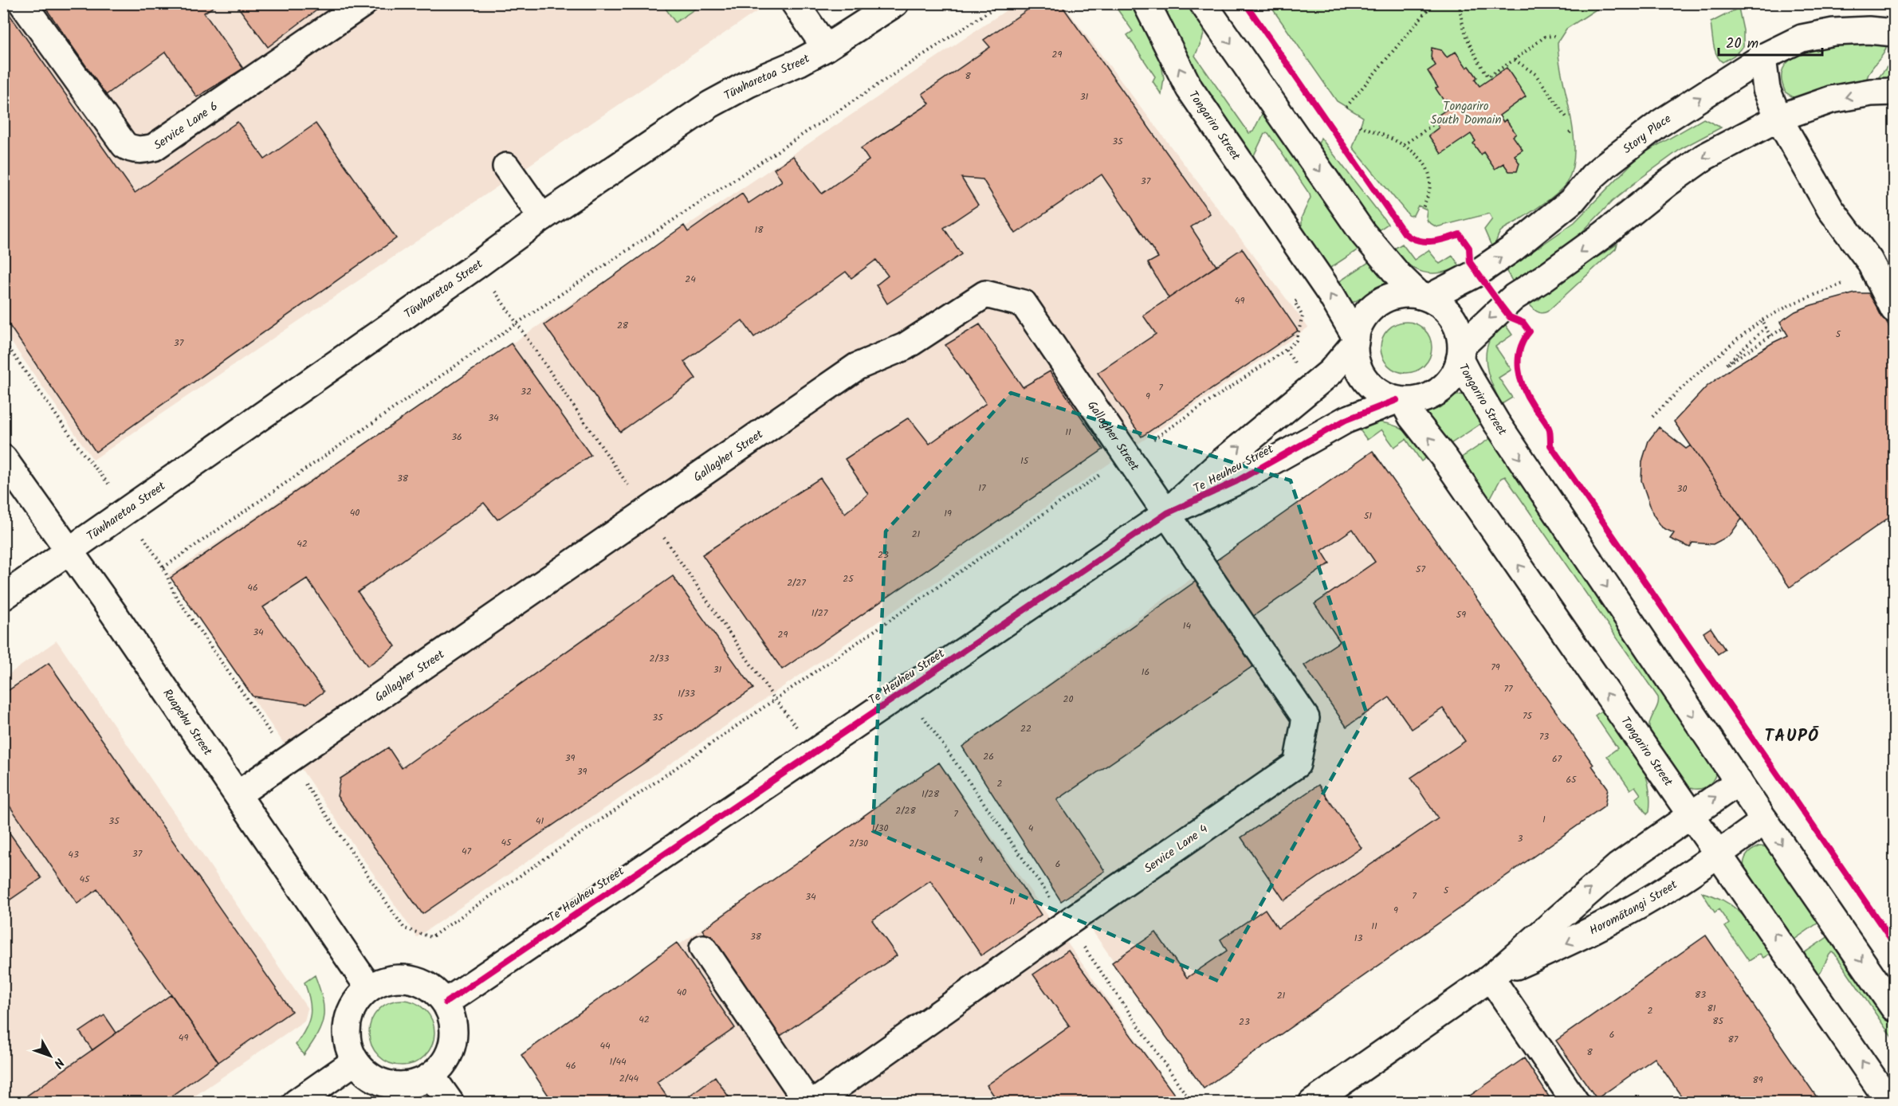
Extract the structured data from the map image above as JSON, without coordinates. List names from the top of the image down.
{
  "streets": {
    "street": [
      "Tūwharetoa Street",
      "Service Lane 6",
      "Tongariro Street",
      "Story Place",
      "Gallagher Street",
      "Te Heuheu Street",
      "Ruapehu Street",
      "Service Lane 4",
      "Horomātangi Street"
    ]
  },
  "crossings": [
    ["Tūwharetoa Street", "Ruapehu Street"],
    ["Tongariro Street", "Story Place"],
    ["Tongariro Street", "Te Heuheu Street"],
    ["Tongariro Street", "Horomātangi Street"],
    ["Story Place", "Te Heuheu Street"],
    ["Gallagher Street", "Te Heuheu Street"],
    ["Gallagher Street", "Ruapehu Street"],
    ["Gallagher Street", "Service Lane 4"],
    ["Te Heuheu Street", "Ruapehu Street"],
    ["Te Heuheu Street", "Service Lane 4"]
  ],
  "districts": ["TAUPŌ"],
  "parks": ["Tongariro South Domain"],
  "house_numbers": [
    "29",
    "8",
    "31",
    "35",
    "37",
    "18",
    "24",
    "49",
    "28",
    "5",
    "37",
    "7",
    "32",
    "9",
    "34",
    "11",
    "36",
    "15",
    "38",
    "17",
    "30",
    "40",
    "19",
    "51",
    "21",
    "42",
    "23",
    "57",
    "25",
    "2/27",
    "46",
    "1/27",
    "59",
    "14",
    "34",
    "29",
    "2/33",
    "79",
    "31",
    "16",
    "77",
    "1/33",
    "20",
    "75",
    "35",
    "22",
    "73",
    "26",
    "39",
    "67",
    "39",
    "65",
    "2",
    "1/28",
    "2/28",
    "7",
    "1",
    "35",
    "41",
    "1/30",
    "4",
    "3",
    "45",
    "2/30",
    "47",
    "37",
    "43",
    "9",
    "6",
    "45",
    "5",
    "7",
    "34",
    "11",
    "9",
    "11",
    "38",
    "13",
    "40",
    "83",
    "21",
    "81",
    "2",
    "42",
    "85",
    "23",
    "6",
    "49",
    "87",
    "44",
    "8",
    "1/44",
    "46",
    "2/44",
    "89"
  ],
  "scale_bar": "20 m",
  "north": "bottom right"
}
